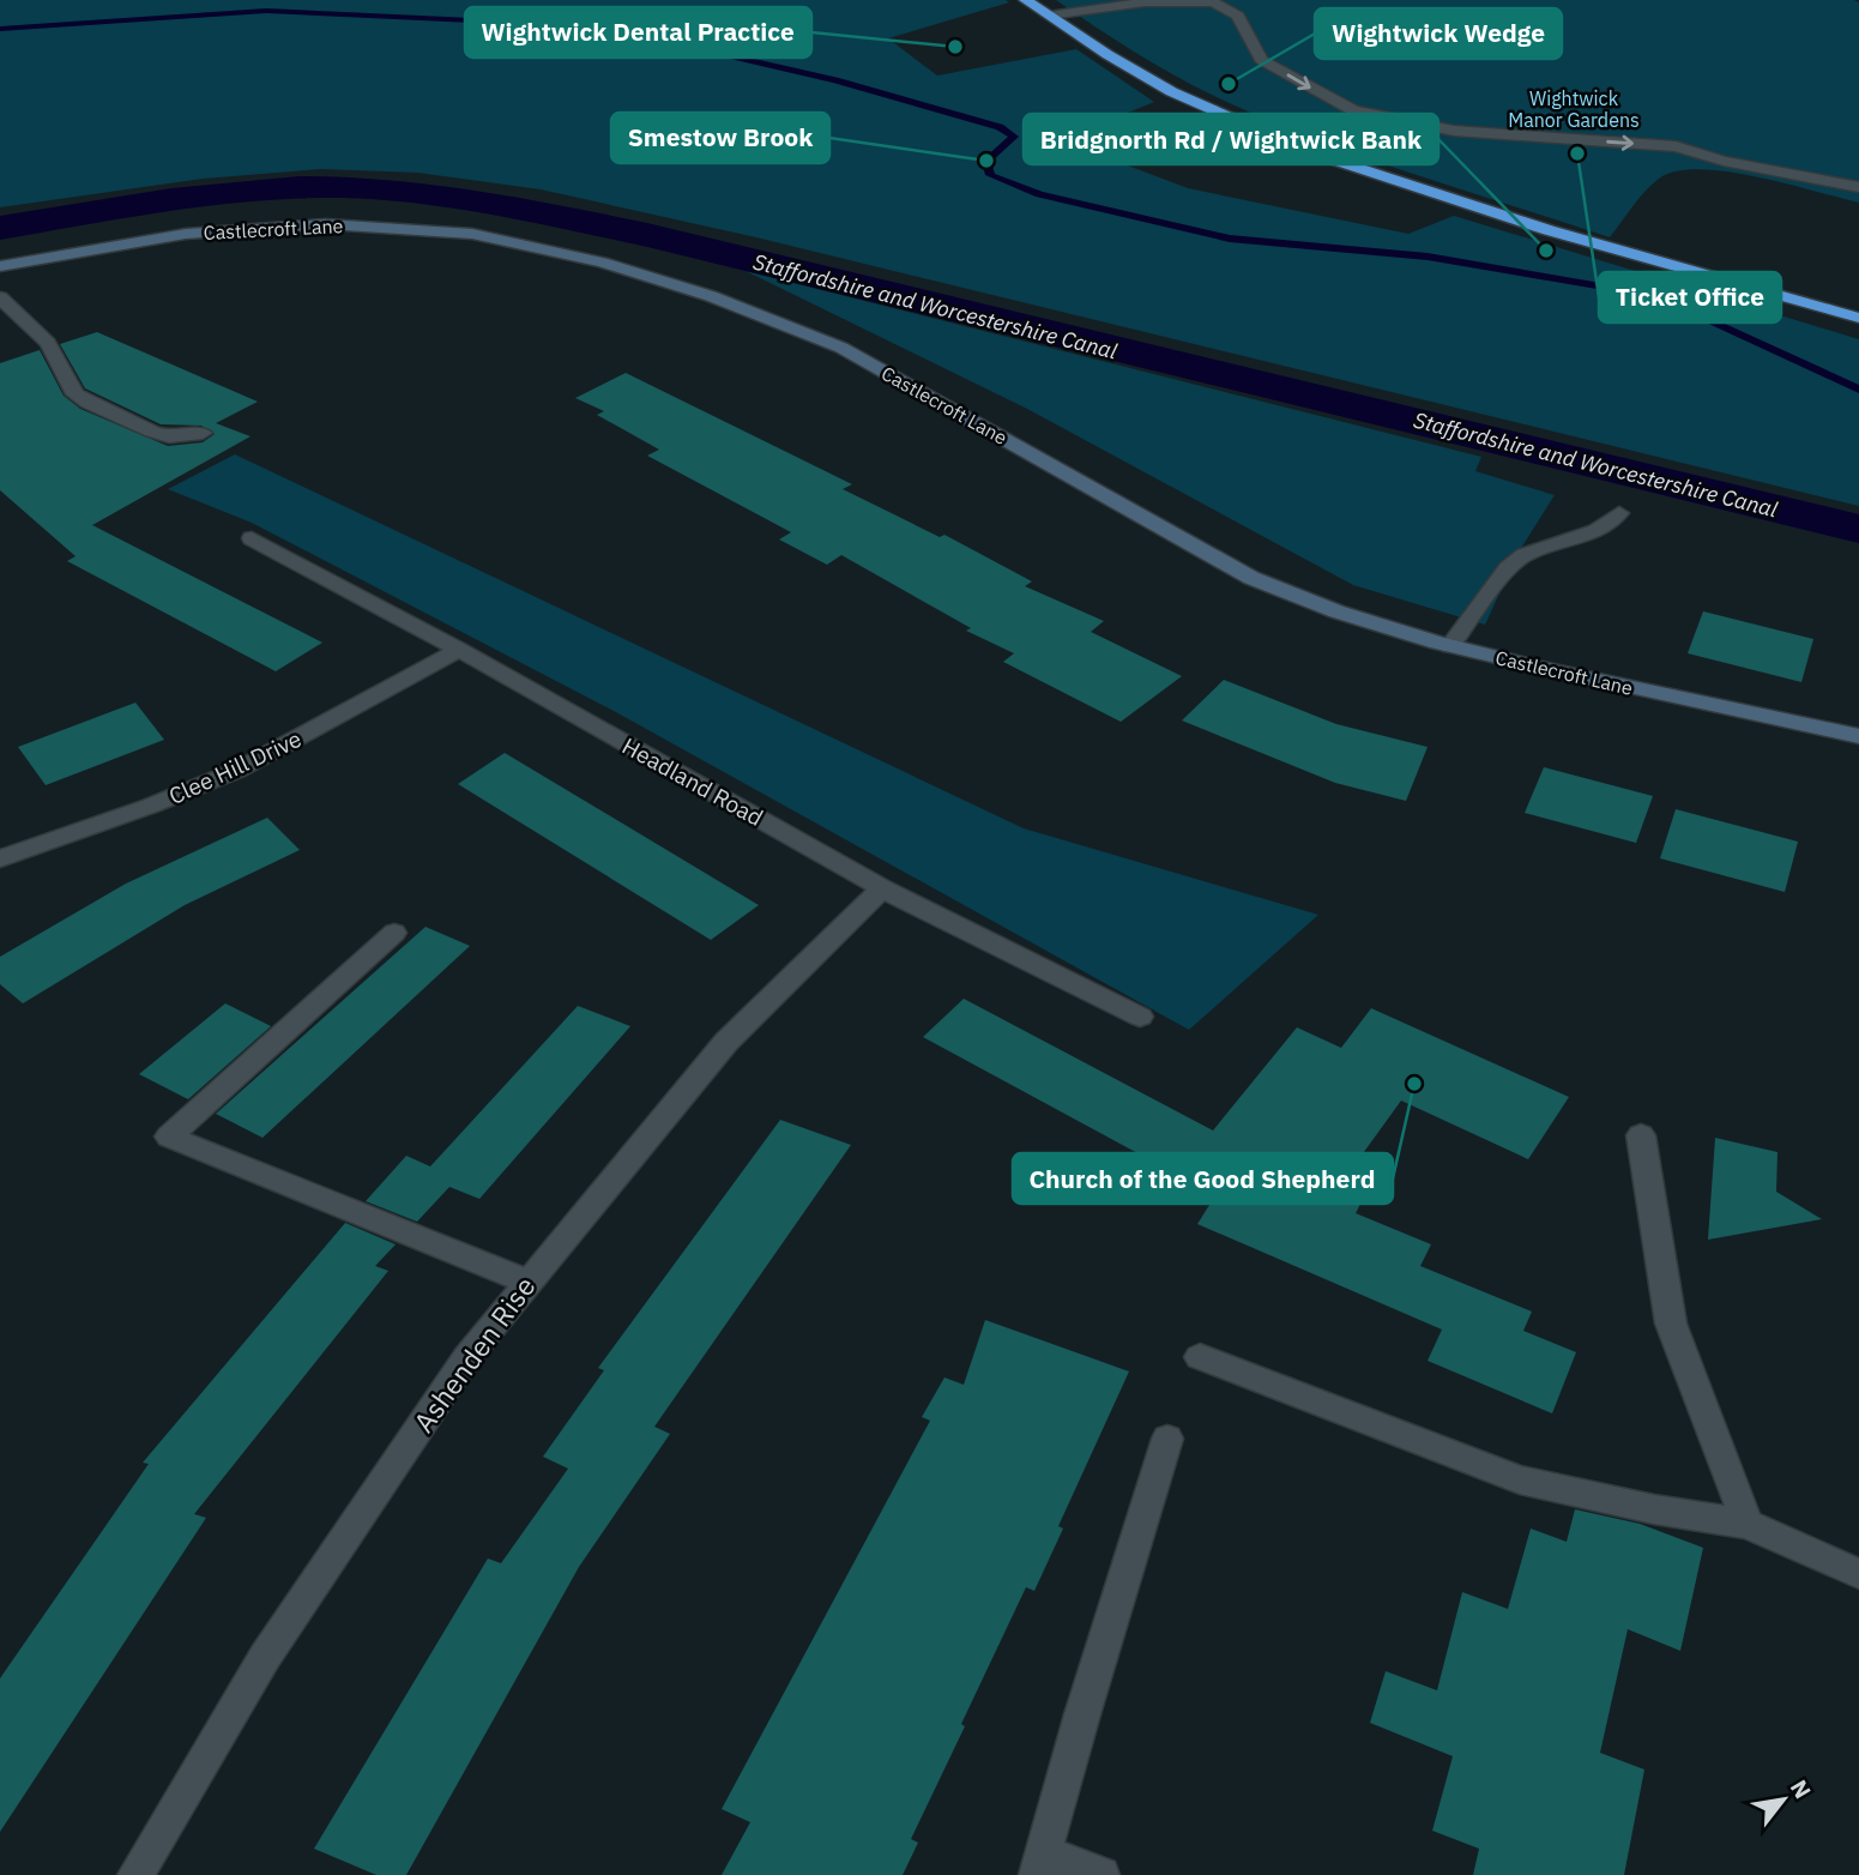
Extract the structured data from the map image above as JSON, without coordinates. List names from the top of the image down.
{
  "streets": {
    "street": [
      "Castlecroft Lane",
      "Clee Hill Drive",
      "Headland Road",
      "Ashenden Rise"
    ]
  },
  "crossings": [
    ["Clee Hill Drive", "Headland Road"],
    ["Headland Road", "Ashenden Rise"]
  ],
  "water": ["Staffordshire and Worcestershire Canal"],
  "parks": ["Wightwick Manor Gardens"],
  "places": [
    "Wightwick Dental Practice",
    "Wightwick Wedge",
    "Ticket Office",
    "Smestow Brook",
    "Bridgnorth Rd / Wightwick Bank",
    "Church of the Good Shepherd"
  ],
  "north": "top right"
}
